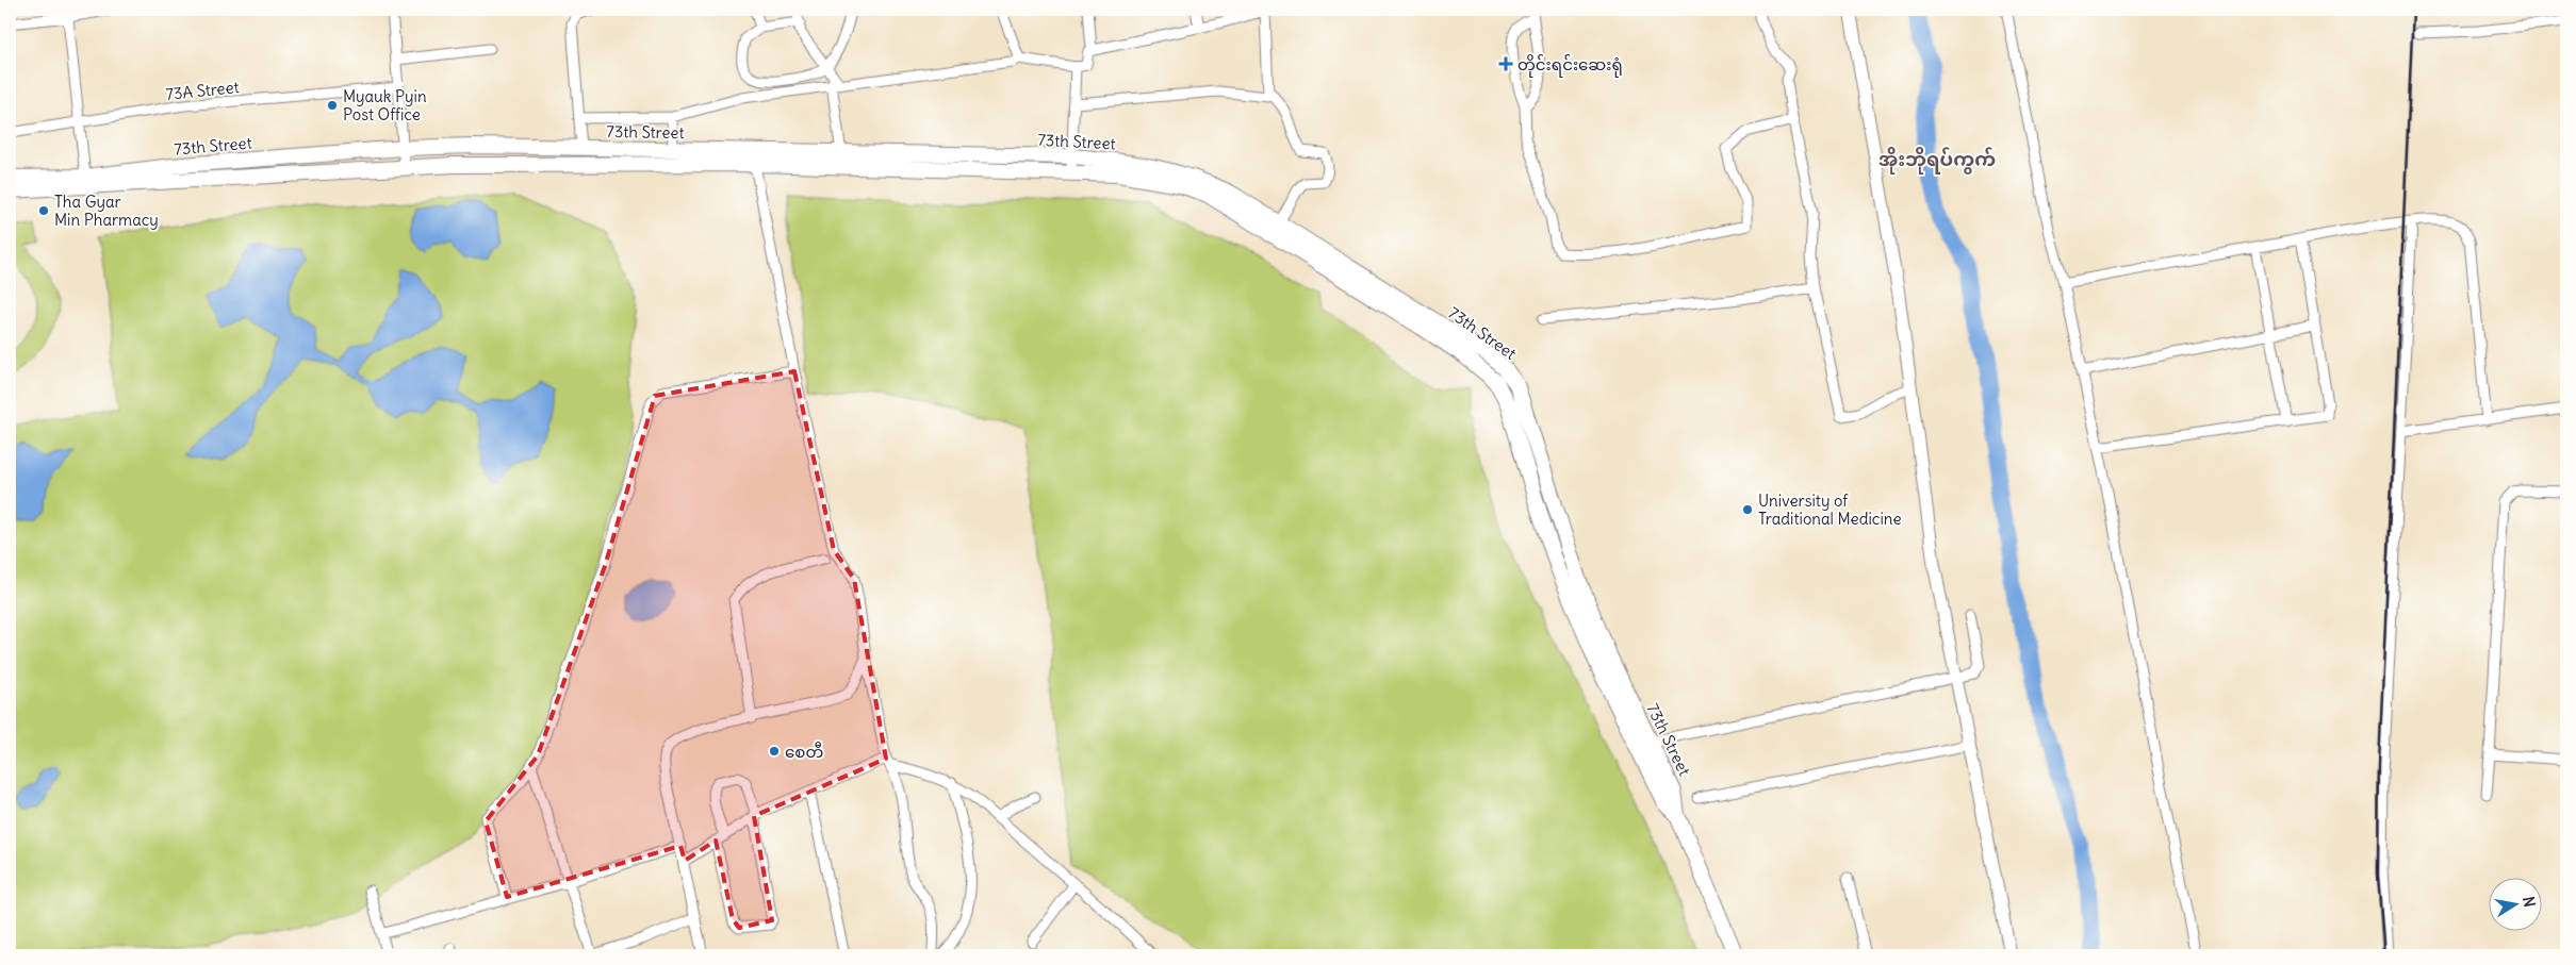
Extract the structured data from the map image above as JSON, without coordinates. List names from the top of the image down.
{
  "streets": {
    "main road": ["73th Street"],
    "street": ["73A Street"]
  },
  "districts": ["အိုးဘိုရပ်ကွက်"],
  "places": {
    "health": ["တိုင်းရင်းဆေးရုံ"],
    "other": [
      "Myauk Pyin Post Office",
      "Tha Gyar Min Pharmacy",
      "University of Traditional Medicine",
      "စေတီ"
    ]
  },
  "north": "right"
}
